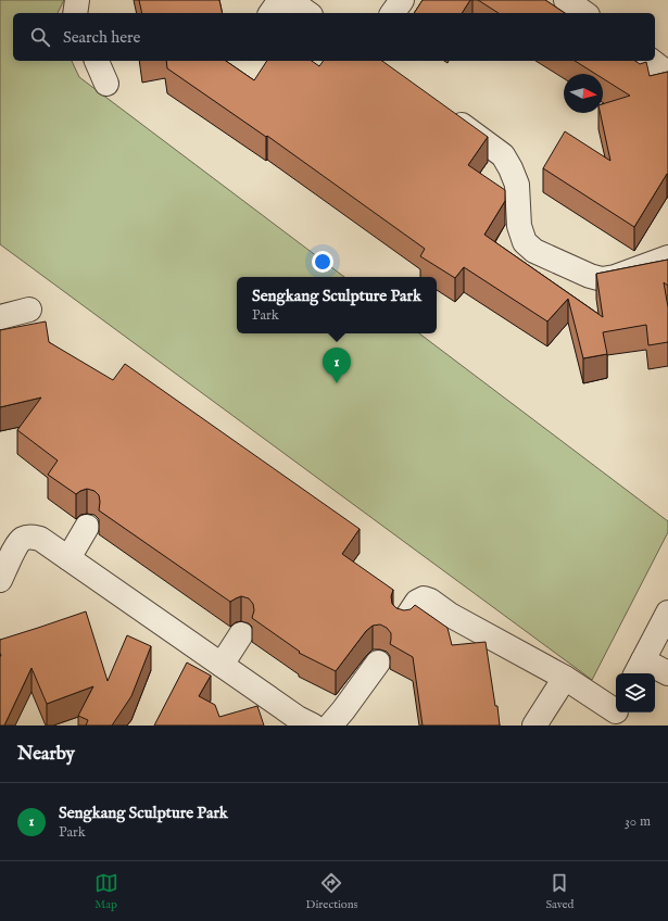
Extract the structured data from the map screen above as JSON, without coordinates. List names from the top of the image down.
{
  "north": "right",
  "page": {
    "search": "Search here",
    "popup": ["Sengkang Sculpture Park", "Park"],
    "pins": "1",
    "heading": "Nearby",
    "list": [
      {
        "mark": "1",
        "name": "Sengkang Sculpture Park",
        "note": "Park",
        "value": "30 m"
      }
    ],
    "nav": ["Map", "Directions", "Saved"]
  }
}
